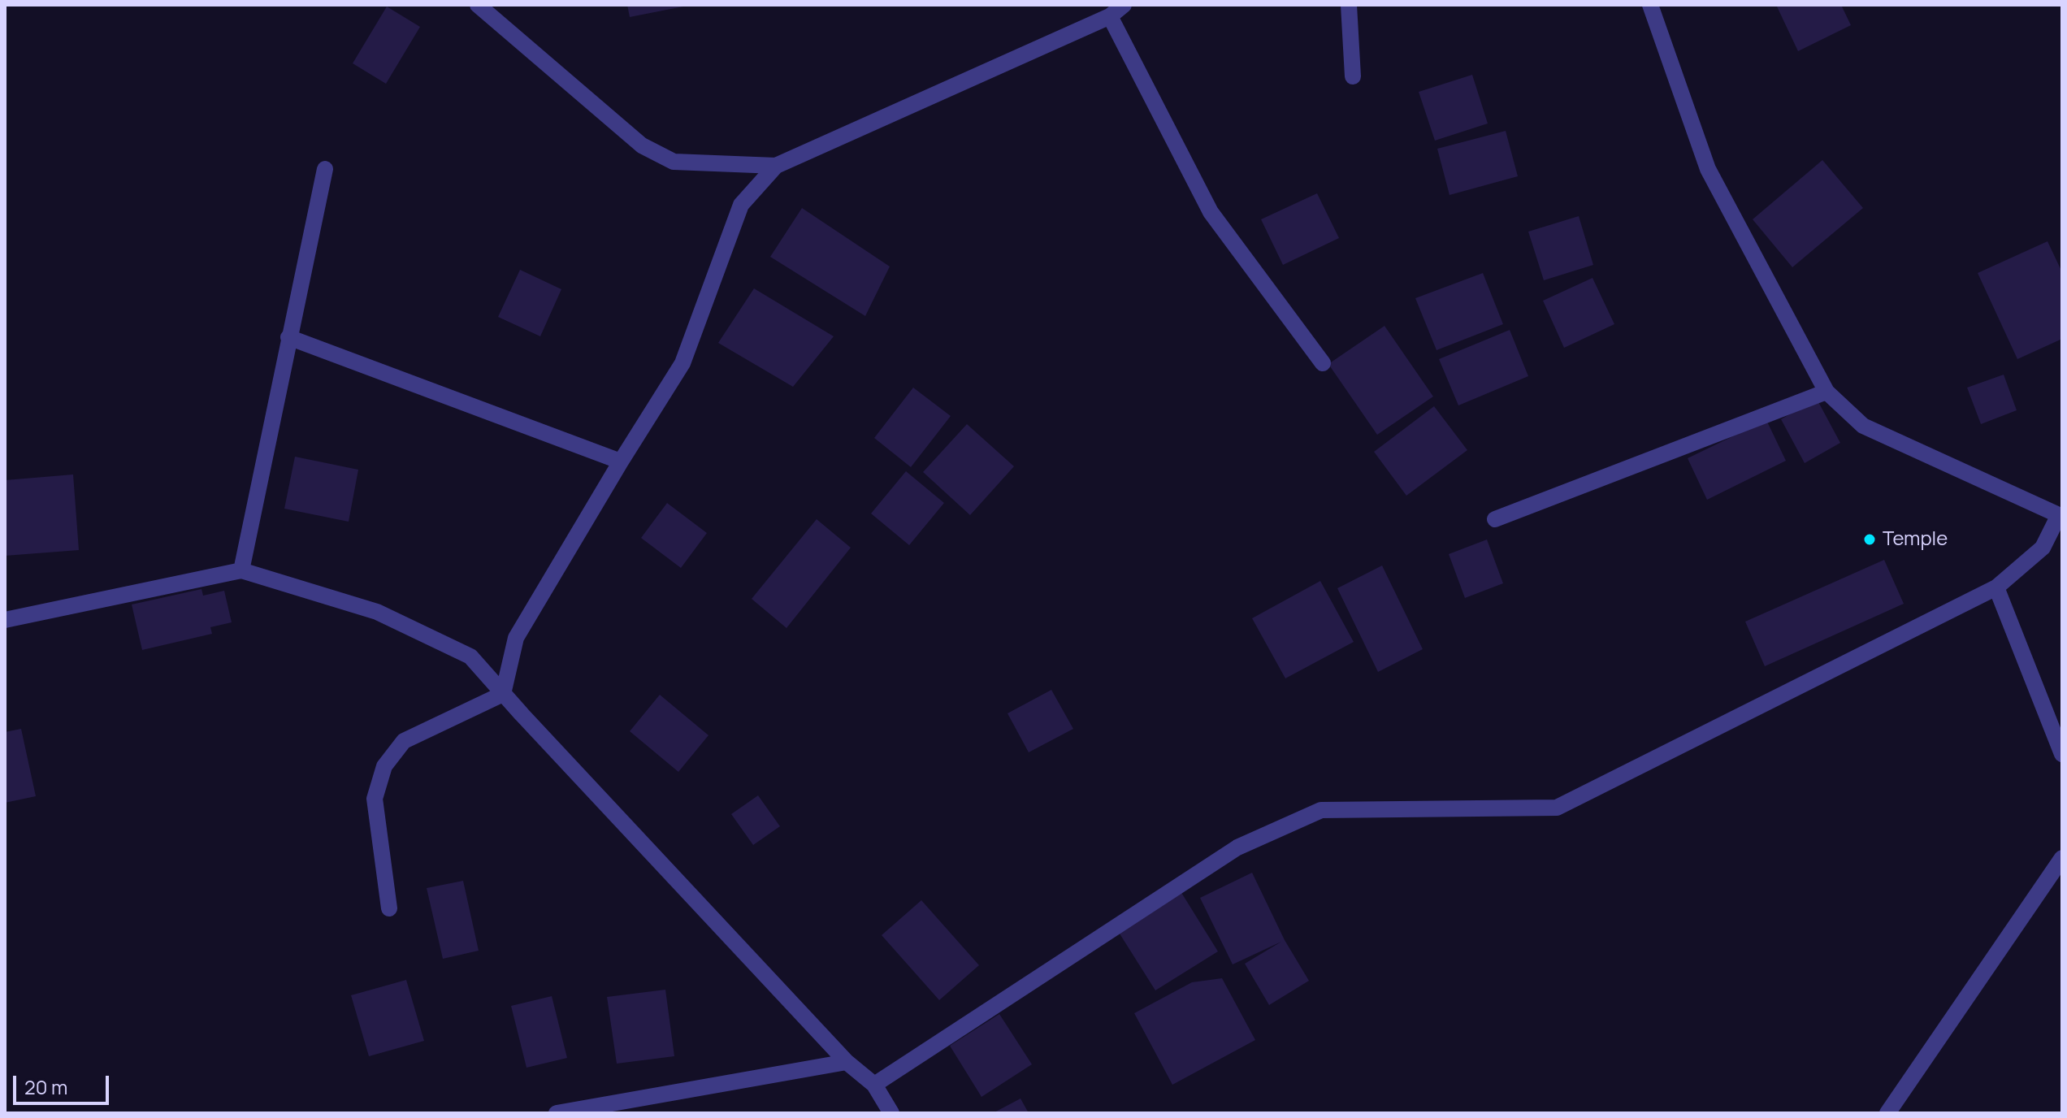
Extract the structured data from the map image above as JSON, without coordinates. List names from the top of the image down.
{
  "places": ["Temple"],
  "scale_bar": "20 m"
}
